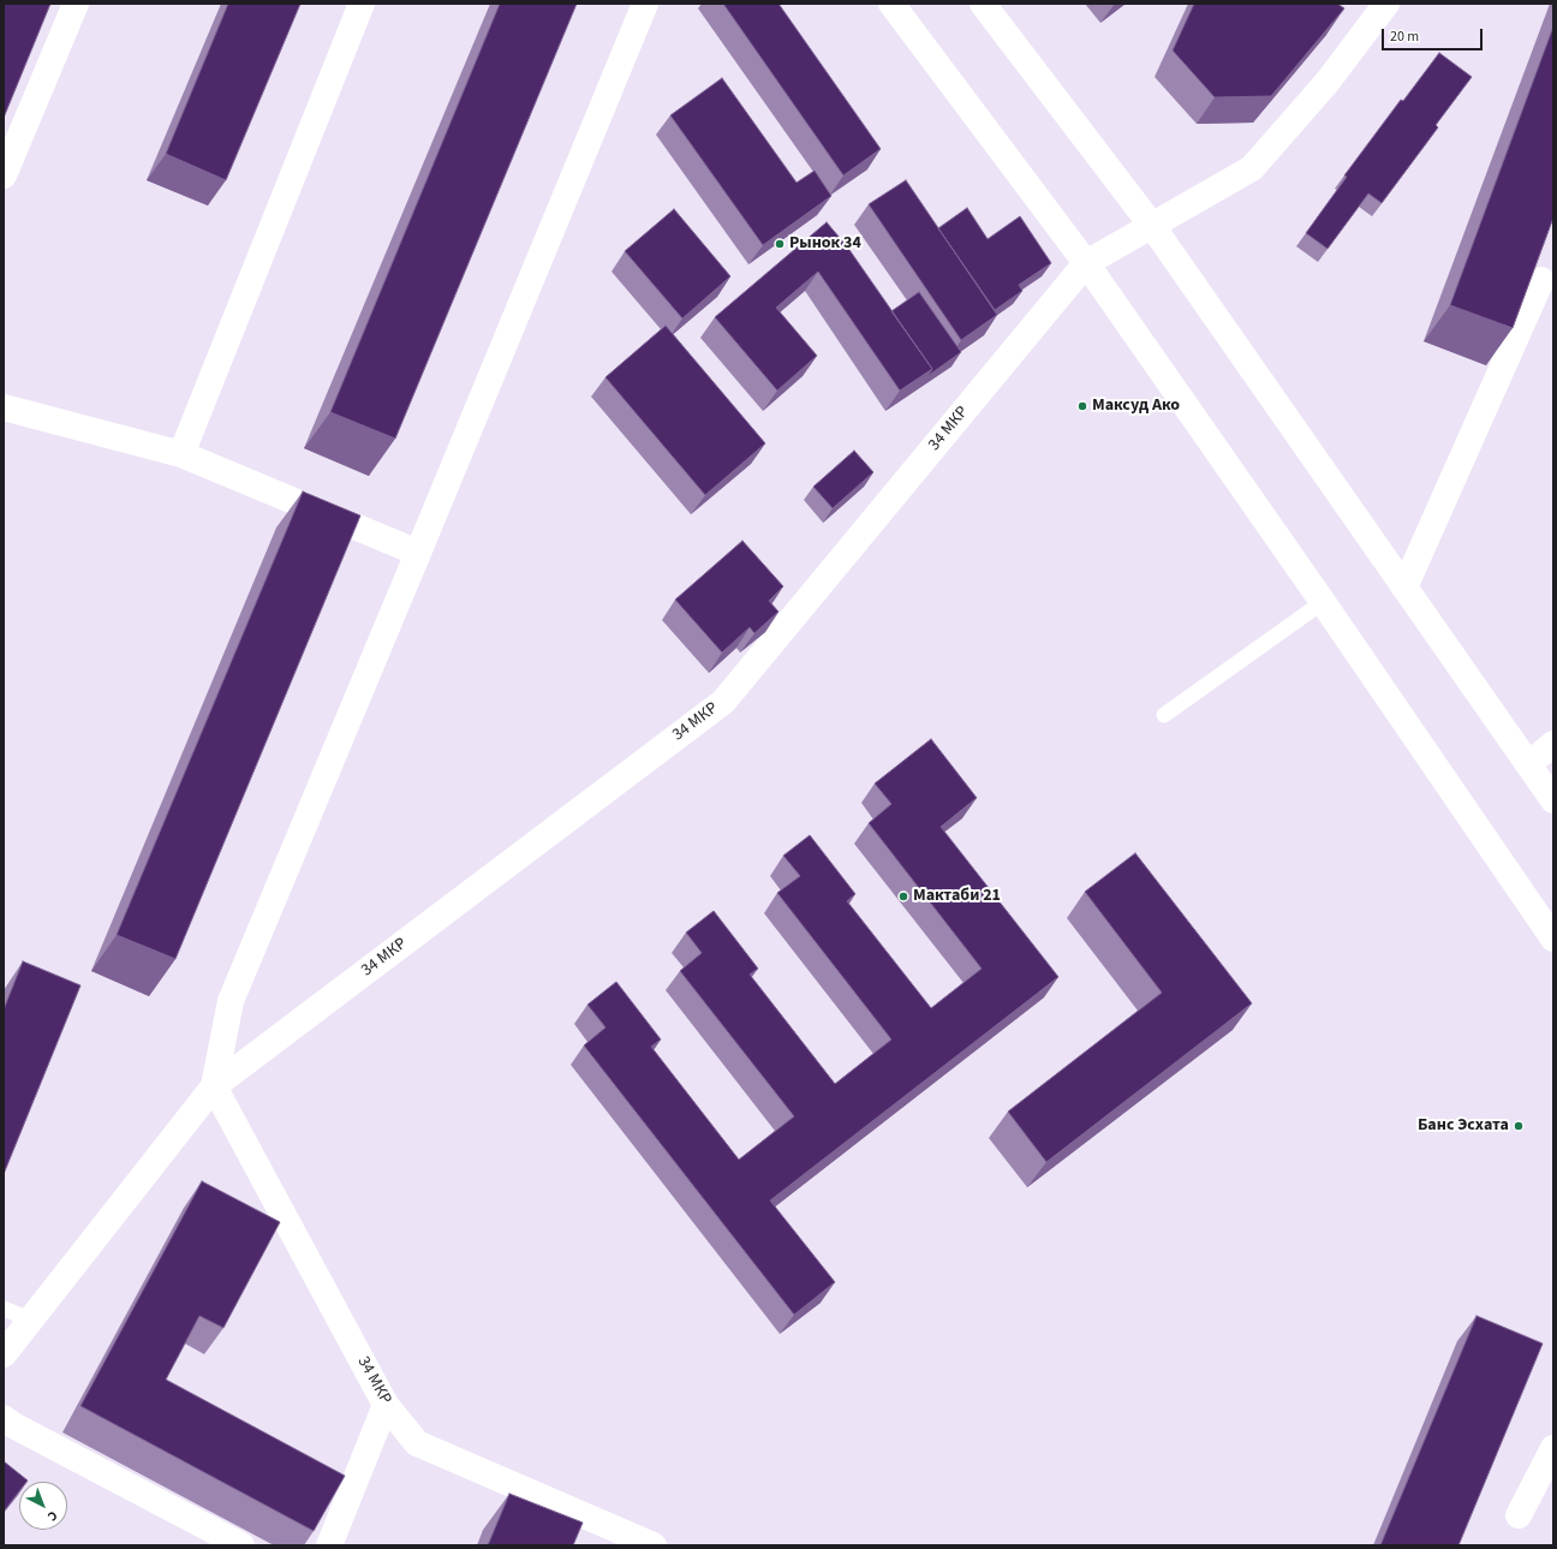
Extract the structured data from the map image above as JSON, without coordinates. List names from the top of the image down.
{
  "streets": {
    "street": ["34 МКР"]
  },
  "places": [
    "Рынок 34",
    "Максуд Ако",
    "Мактаби 21",
    "Банс Эсхата"
  ],
  "scale_bar": "20 m",
  "north": "bottom right"
}
